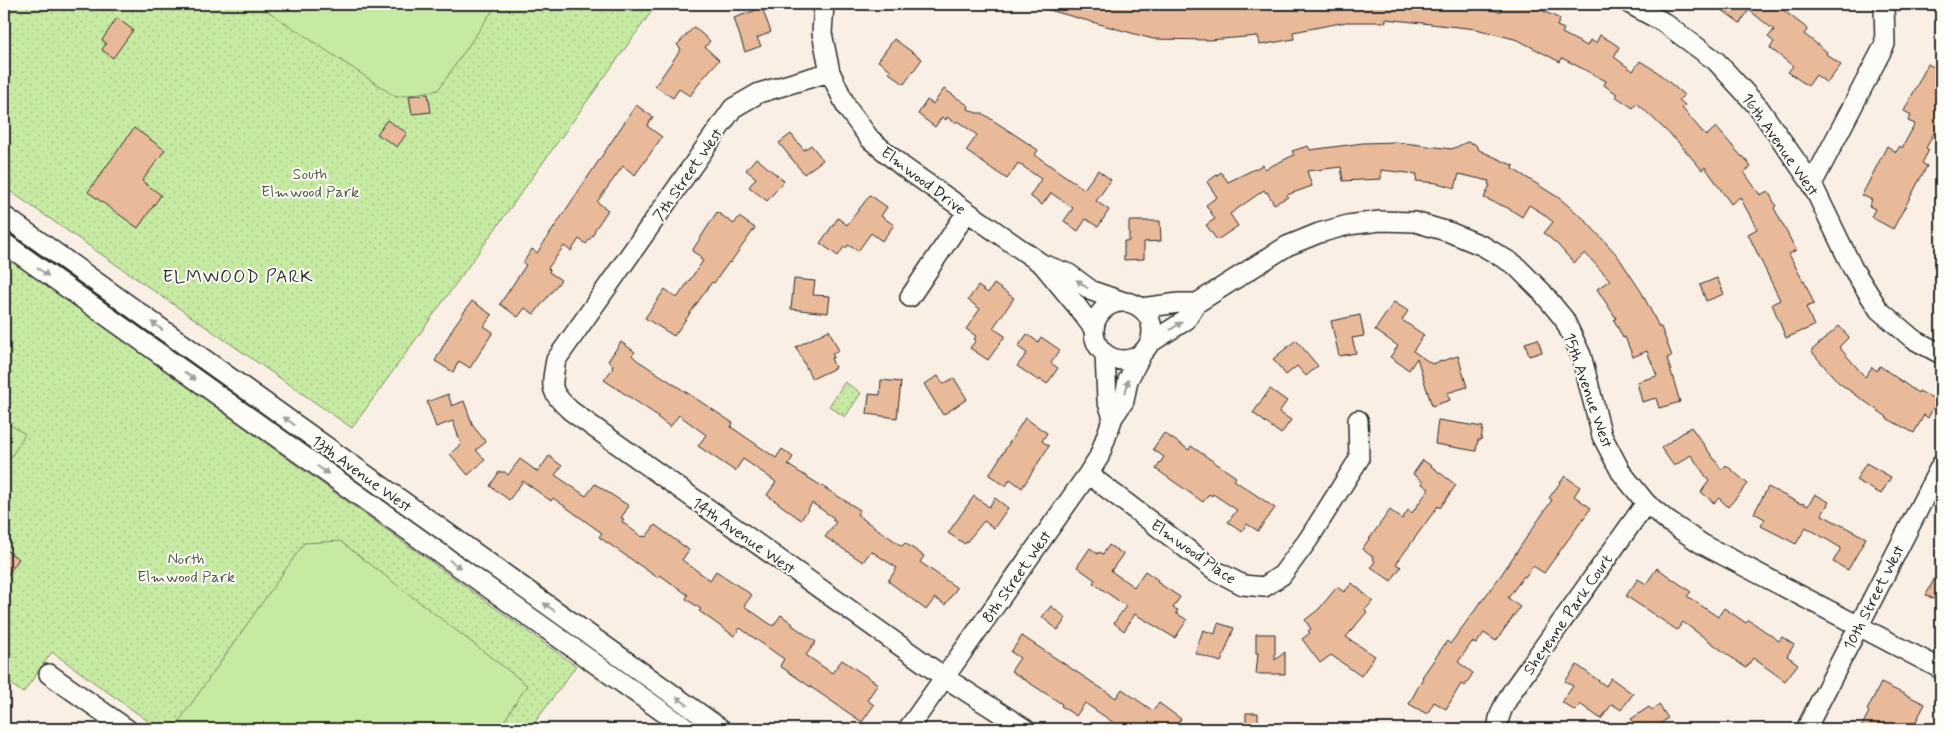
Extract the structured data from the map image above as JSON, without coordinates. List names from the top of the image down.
{
  "streets": {
    "street": [
      "16th Avenue West",
      "7th Street West",
      "Elmwood Drive",
      "15th Avenue West",
      "13th Avenue West",
      "14th Avenue West",
      "Elmwood Place",
      "8th Street West",
      "10th Street West",
      "Sheyenne Park Court"
    ]
  },
  "crossings": [
    ["7th Street West", "Elmwood Drive"],
    ["7th Street West", "14th Avenue West"],
    ["Elmwood Drive", "15th Avenue West"],
    ["Elmwood Drive", "8th Street West"],
    ["15th Avenue West", "8th Street West"],
    ["15th Avenue West", "10th Street West"],
    ["15th Avenue West", "Sheyenne Park Court"],
    ["14th Avenue West", "8th Street West"],
    ["Elmwood Place", "8th Street West"]
  ],
  "districts": ["ELMWOOD PARK"],
  "parks": ["South Elmwood Park", "North Elmwood Park"]
}
